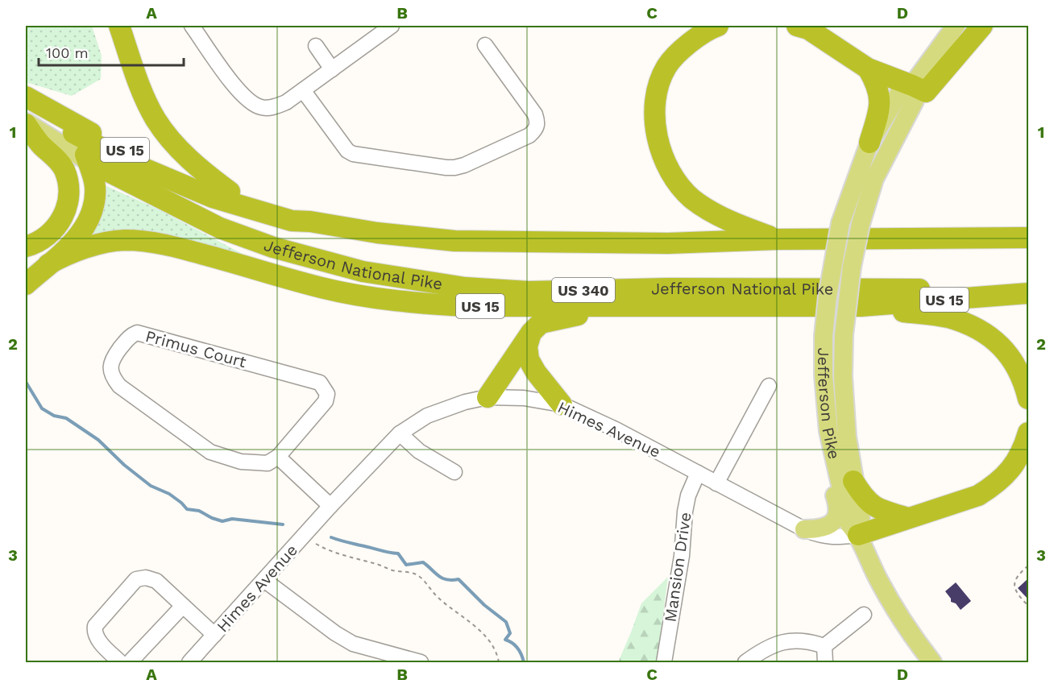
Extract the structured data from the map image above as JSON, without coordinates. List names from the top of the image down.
{
  "streets": {
    "highway": ["US 15", "Jefferson National Pike", "US 340"],
    "main road": ["Jefferson Pike"],
    "street": ["Primus Court", "Himes Avenue", "Mansion Drive"]
  },
  "crossings": [
    ["US 15", "Jefferson National Pike"],
    ["Jefferson Pike", "Himes Avenue"],
    ["Himes Avenue", "Mansion Drive"]
  ],
  "scale_bar": "100 m",
  "grid": {
    "columns": [
      "A",
      "B",
      "C",
      "D"
    ],
    "rows": ["1", "2", "3"]
  }
}
